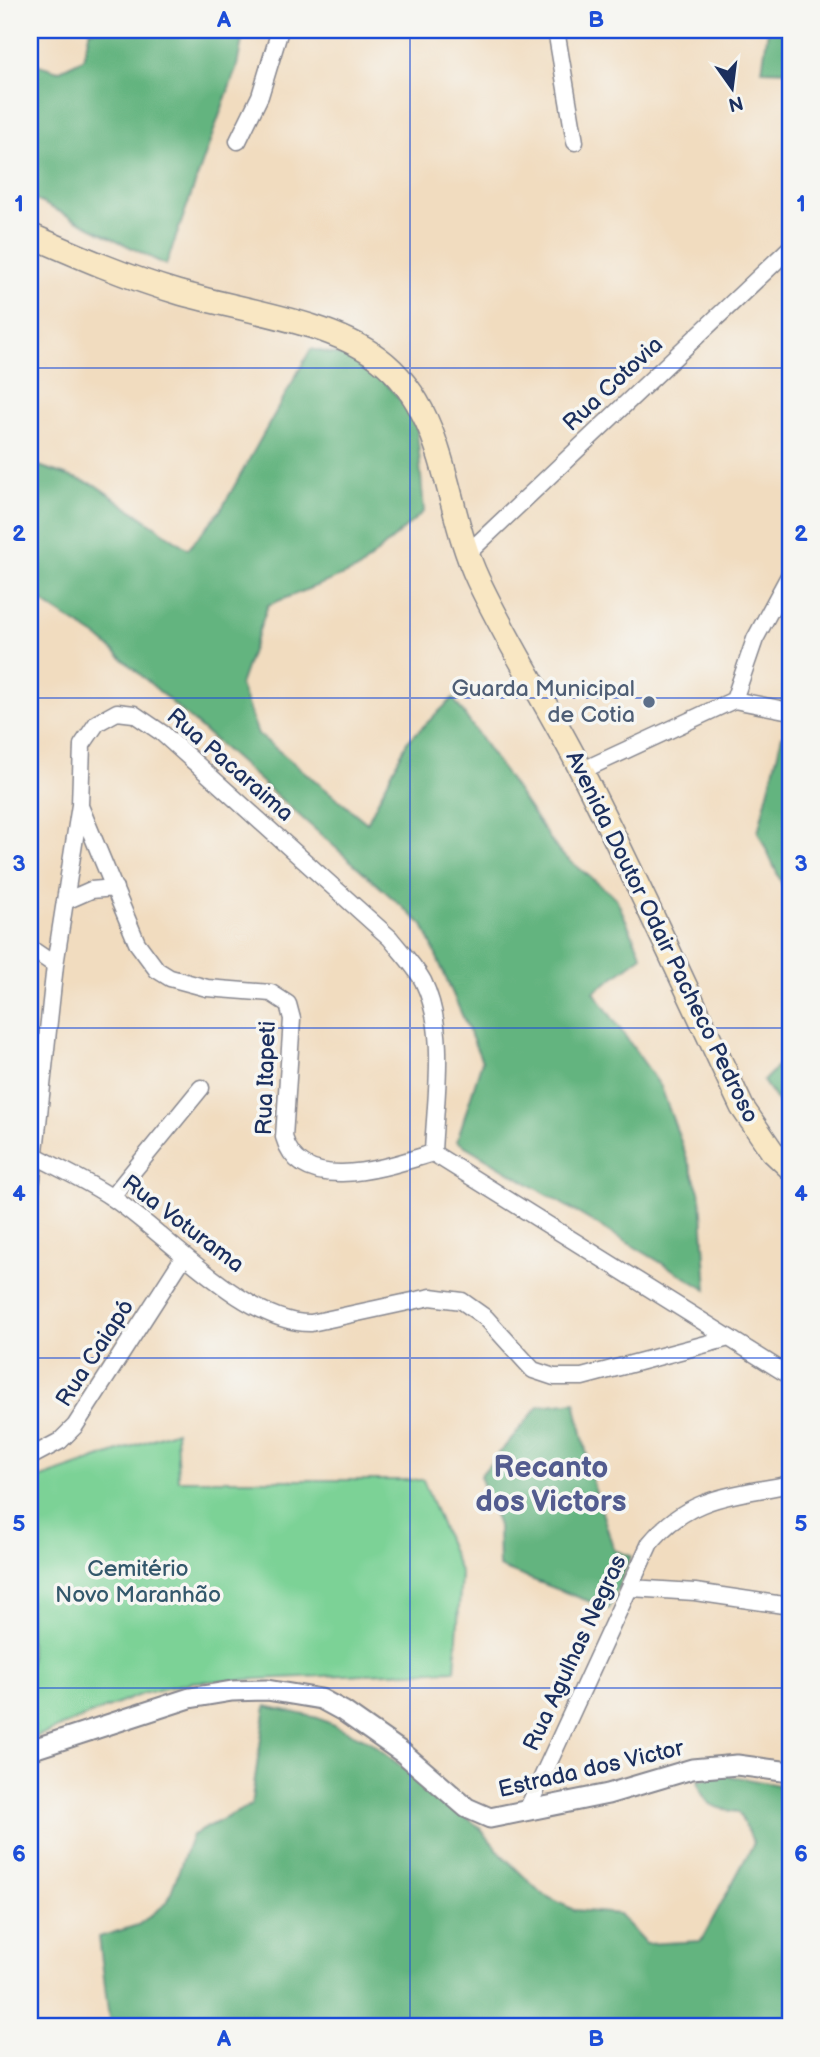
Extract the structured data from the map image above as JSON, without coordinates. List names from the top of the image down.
{
  "streets": {
    "main road": ["Avenida Doutor Odair Pacheco Pedroso"],
    "street": [
      "Rua Cotovia",
      "Rua Pacaraima",
      "Rua Itapeti",
      "Rua Voturama",
      "Rua Caiapó",
      "Rua Agulhas Negras",
      "Estrada dos Victor"
    ]
  },
  "crossings": [
    ["Rua Cotovia", "Avenida Doutor Odair Pacheco Pedroso"],
    ["Rua Pacaraima", "Rua Itapeti"],
    ["Rua Pacaraima", "Rua Voturama"],
    ["Rua Voturama", "Rua Caiapó"],
    ["Rua Agulhas Negras", "Estrada dos Victor"]
  ],
  "districts": ["Recanto dos Victors"],
  "parks": ["Cemitério Novo Maranhão"],
  "places": ["Guarda Municipal de Cotia"],
  "north": "bottom",
  "grid": {
    "columns": ["A", "B"],
    "rows": [
      "1",
      "2",
      "3",
      "4",
      "5",
      "6"
    ]
  }
}
